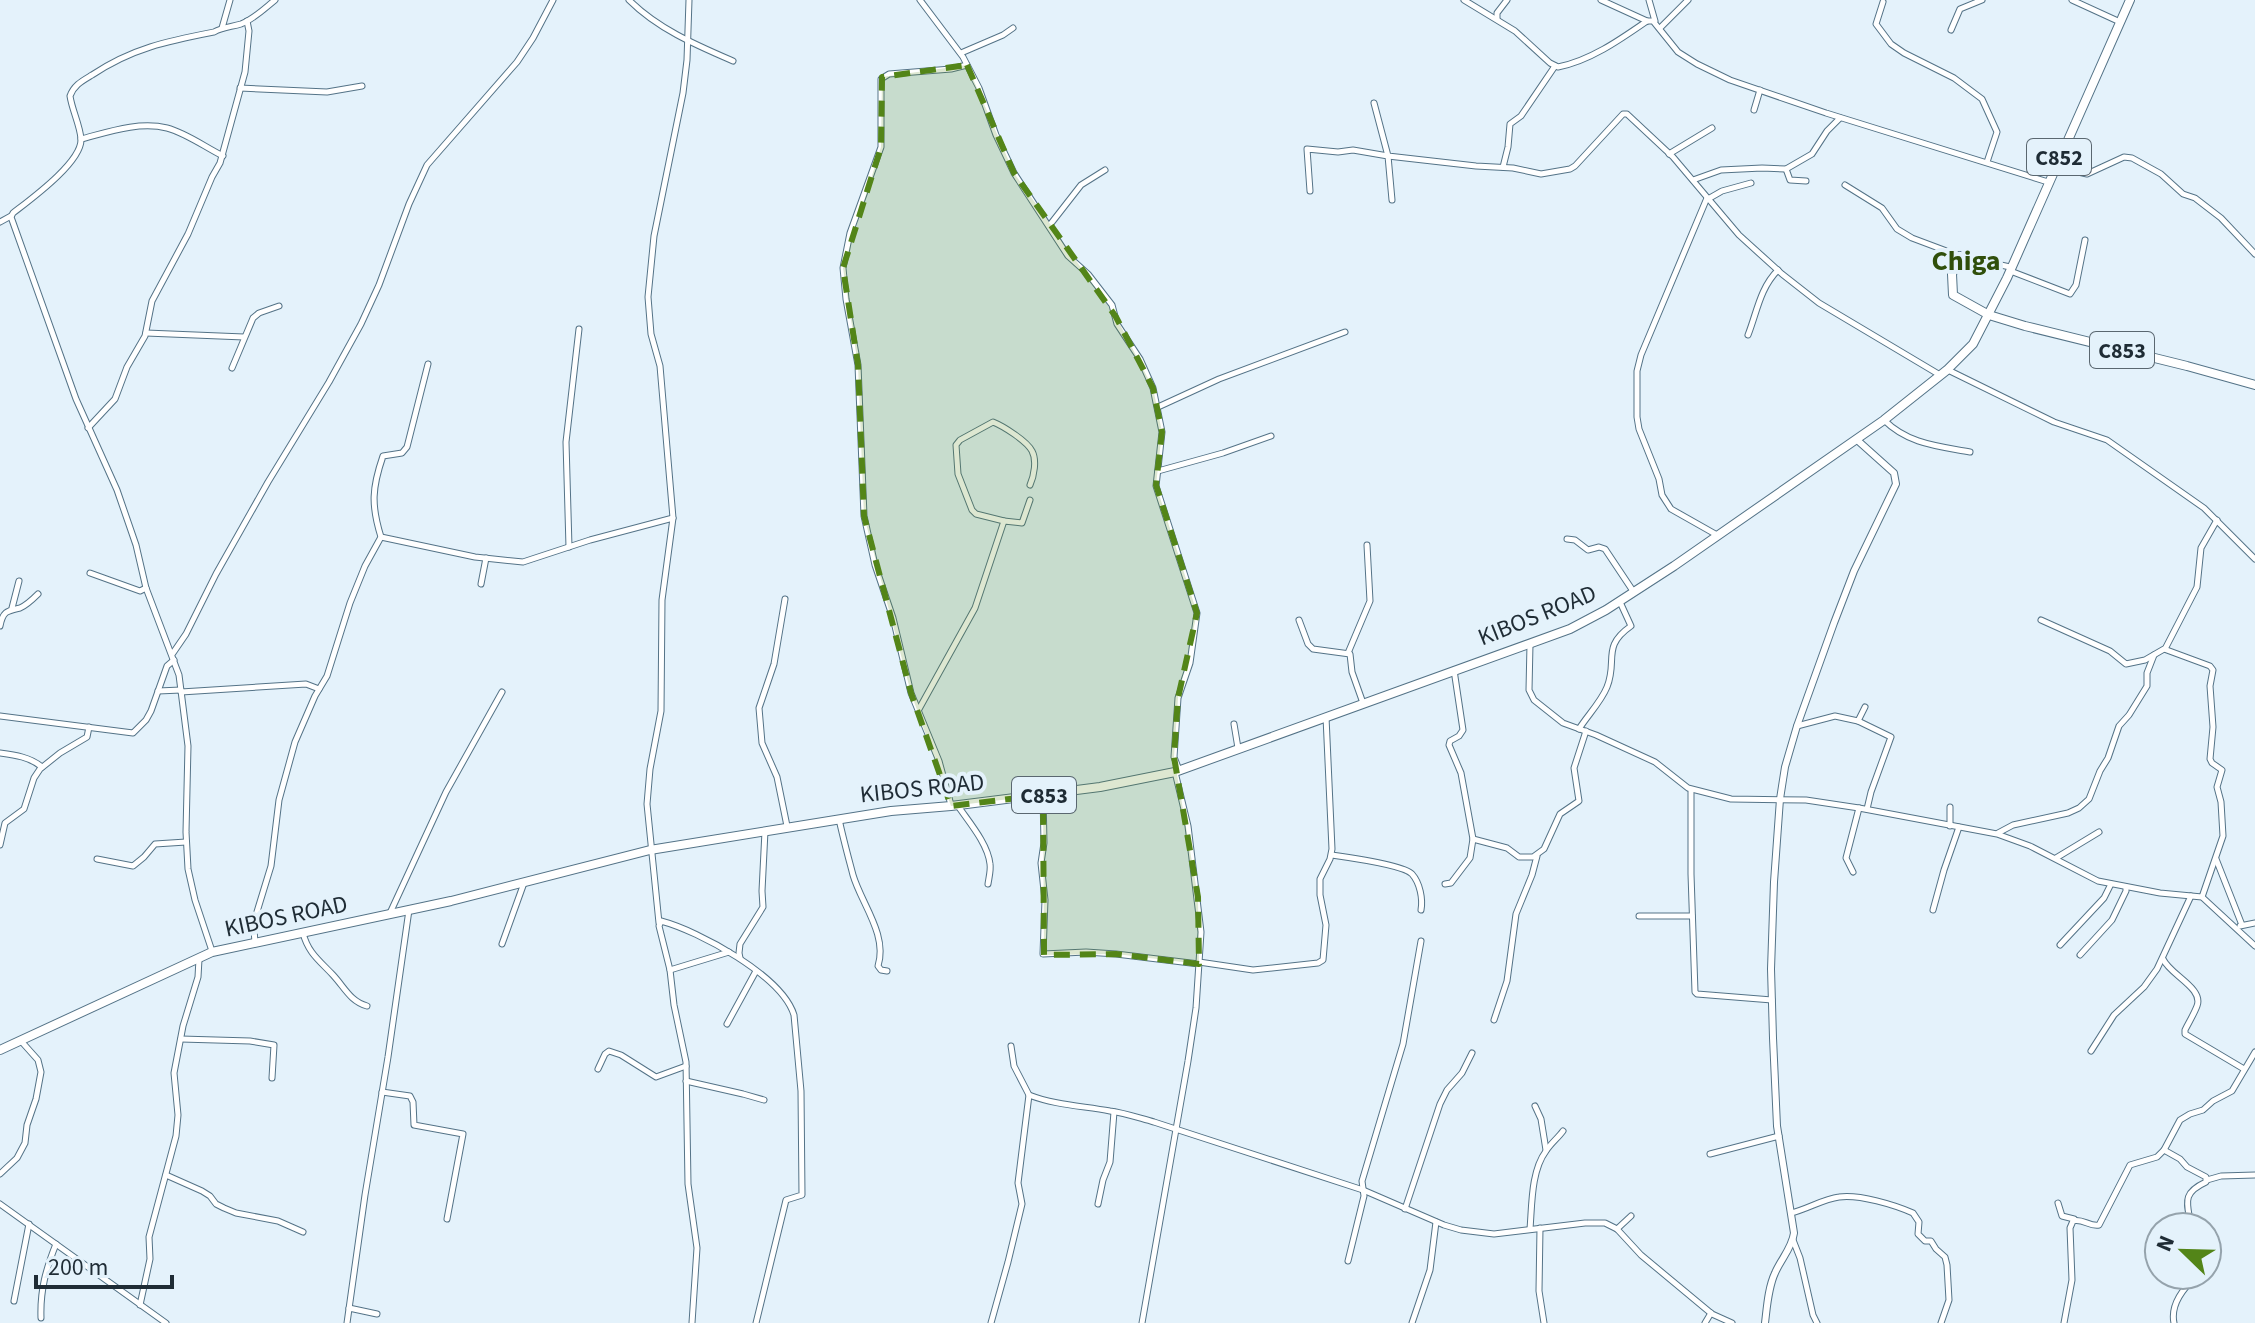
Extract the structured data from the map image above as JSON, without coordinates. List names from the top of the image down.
{
  "streets": {
    "main road": ["C852", "C853", "KIBOS ROAD"]
  },
  "crossings": [
    ["C852", "C853"],
    ["C852", "KIBOS ROAD"],
    ["C853", "KIBOS ROAD"]
  ],
  "districts": ["Chiga"],
  "scale_bar": "200 m",
  "north": "top left"
}
